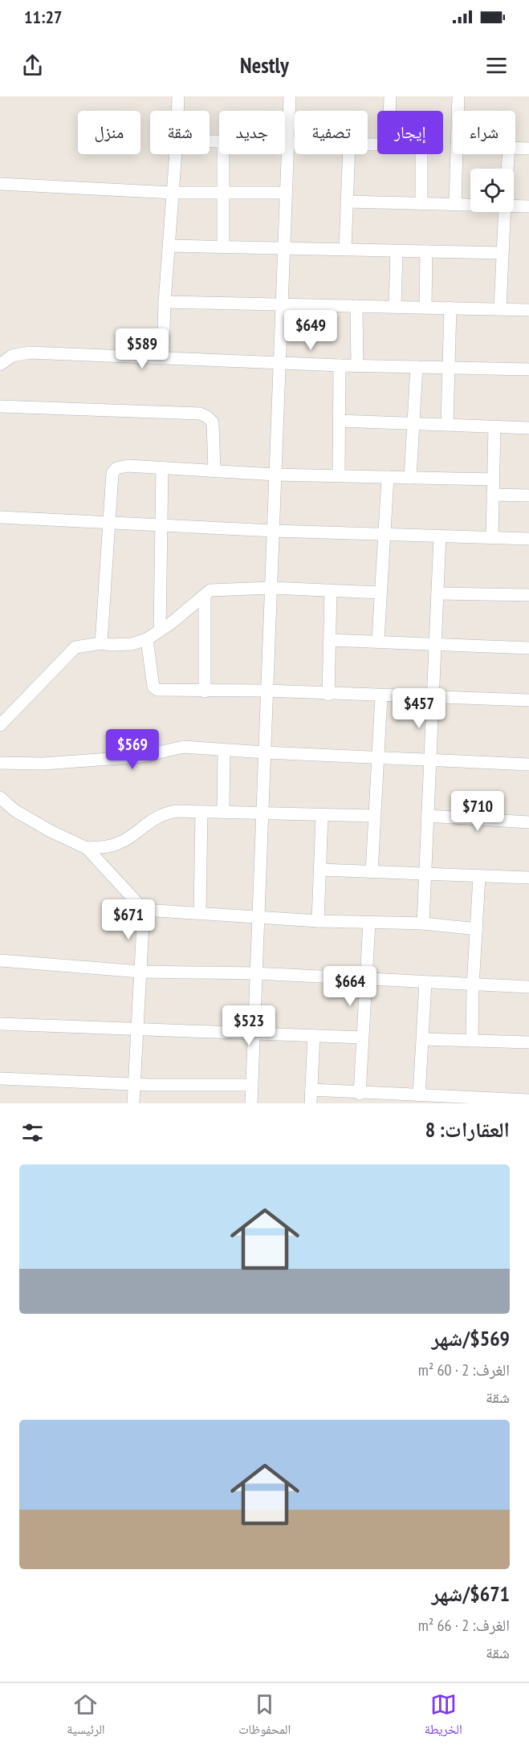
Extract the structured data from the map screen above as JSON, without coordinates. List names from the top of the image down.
{
  "page": {
    "status": "11:27",
    "header": "Nestly",
    "chip": [
      "شراء",
      "إيجار",
      "تصفية",
      "جديد",
      "شقة",
      "منزل"
    ],
    "price": [
      "$649",
      "$589",
      "$457",
      "$569",
      "$710",
      "$671",
      "$664",
      "$523"
    ],
    "heading": "العقارات: 8",
    "list": [
      {
        "name": "$569/شهر",
        "note": "الغرف: 2 · 60 m² · شقة"
      },
      {
        "name": "$671/شهر",
        "note": "الغرف: 2 · 66 m² · شقة"
      }
    ],
    "tabs": ["الخريطة", "المحفوظات", "الرئيسية"]
  }
}
